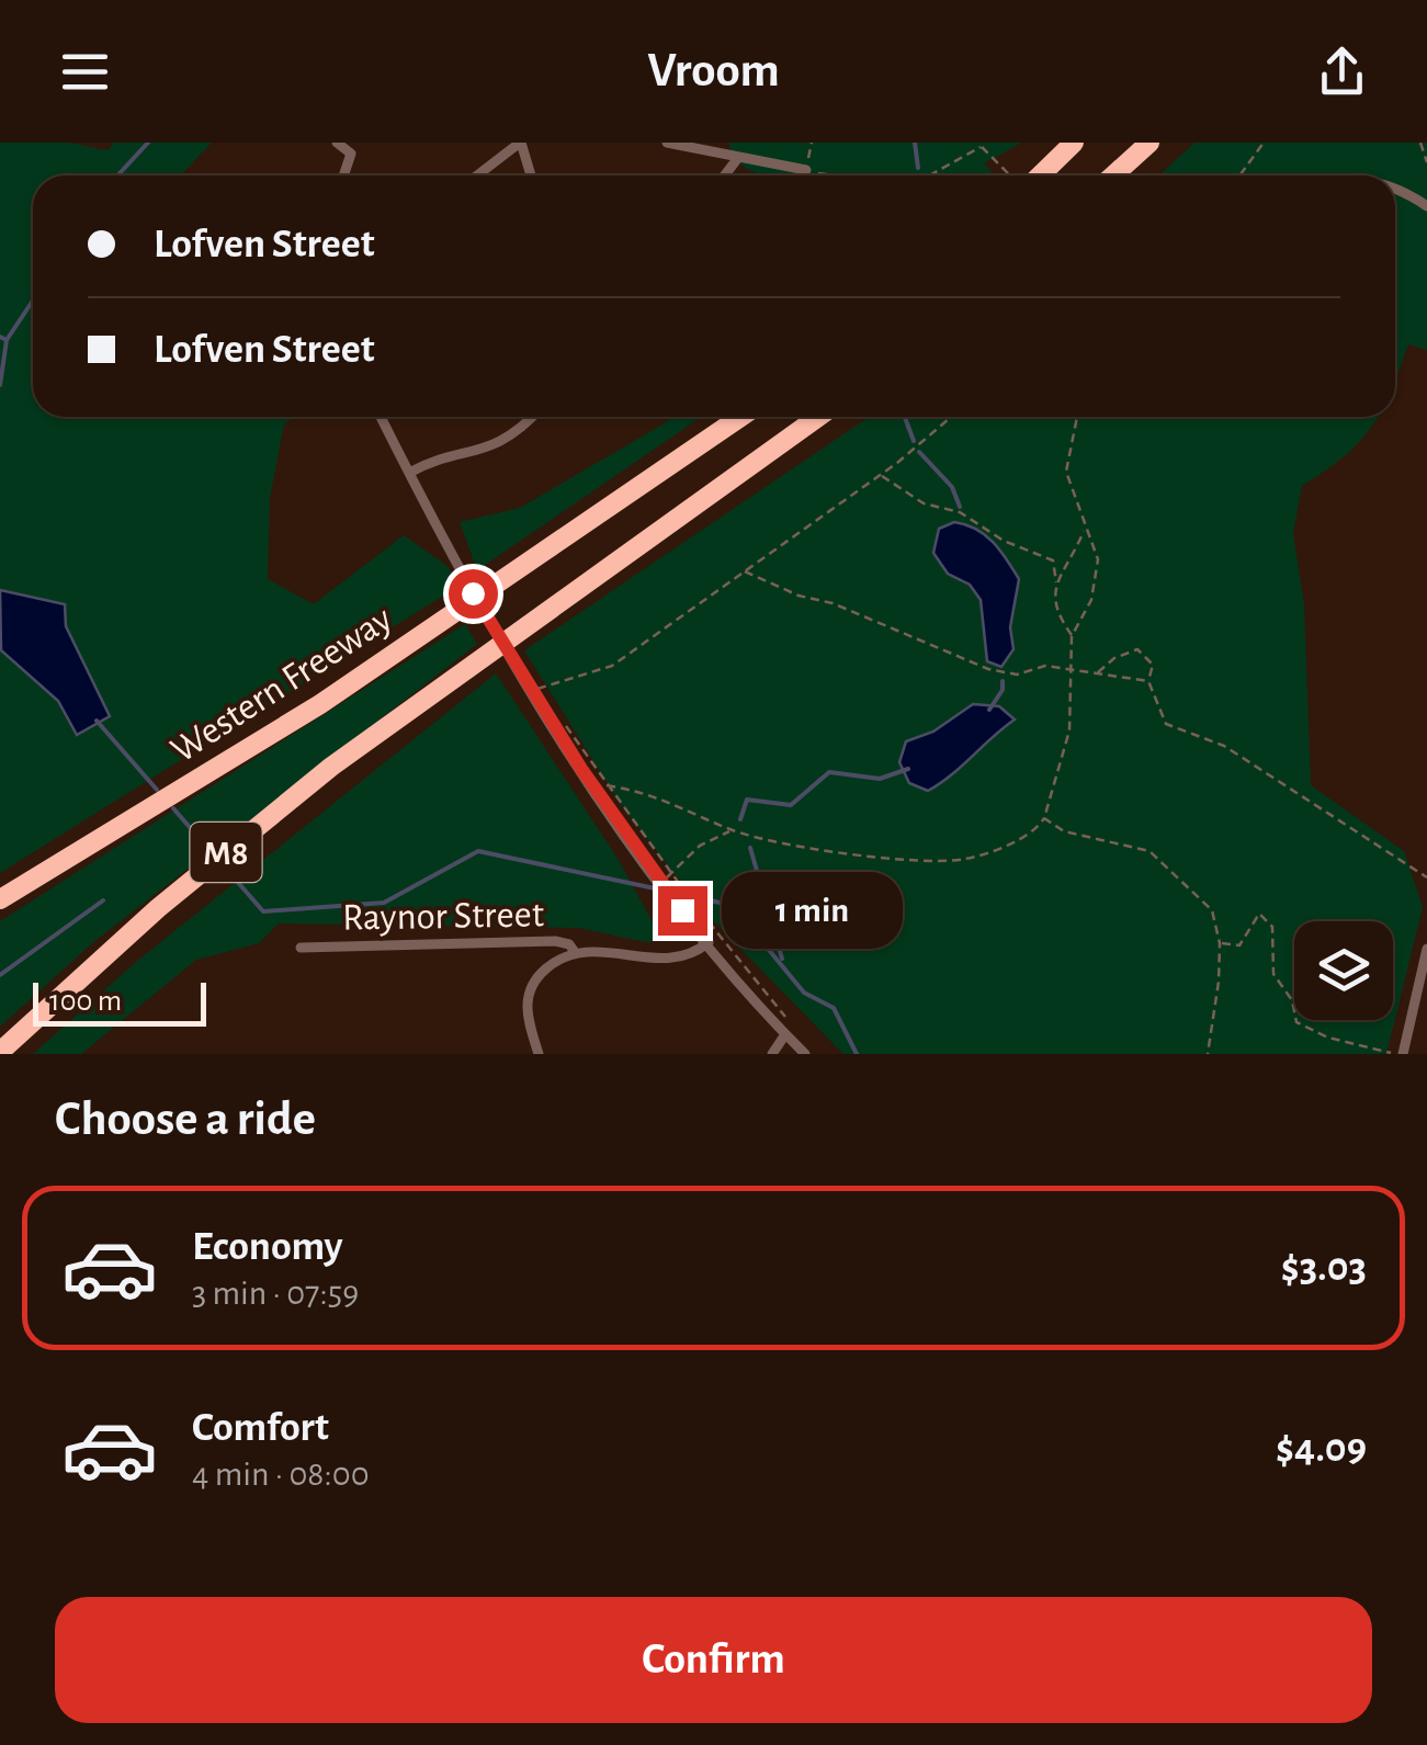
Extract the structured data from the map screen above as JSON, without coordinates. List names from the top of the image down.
{
  "streets": {
    "highway": ["Western Freeway", "M8"],
    "street": ["Raynor Street"]
  },
  "scale_bar": "100 m",
  "page": {
    "header": "Vroom",
    "banner": ["Lofven Street", "Lofven Street"],
    "bubble": "1 min",
    "scale": "100 m",
    "heading": "Choose a ride",
    "list": [
      {
        "name": "Economy",
        "note": "3 min · 07:59",
        "value": "$3.03"
      },
      {
        "name": "Comfort",
        "note": "4 min · 08:00",
        "value": "$4.09"
      }
    ],
    "buttons": "Confirm"
  }
}
